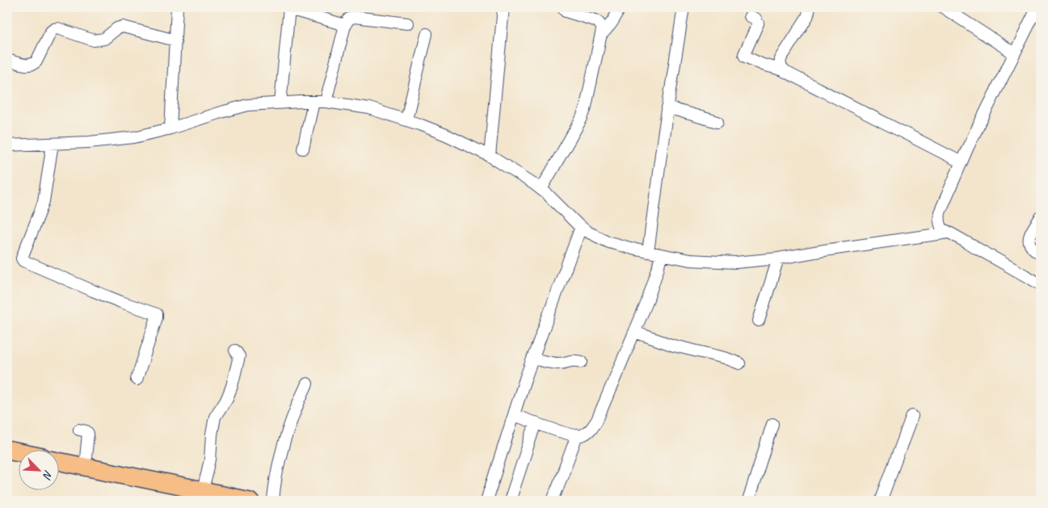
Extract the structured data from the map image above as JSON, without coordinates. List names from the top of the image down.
{
  "north": "bottom right"
}
